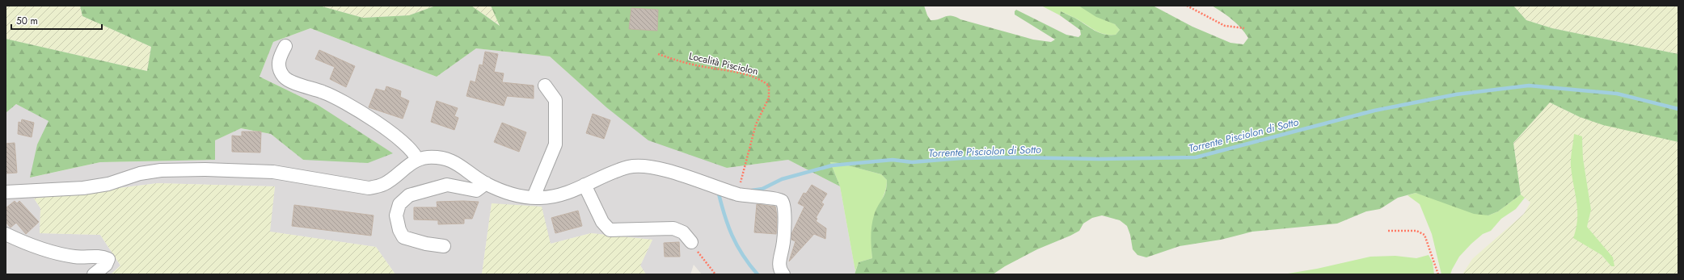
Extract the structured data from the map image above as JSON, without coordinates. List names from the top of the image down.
{
  "streets": {
    "path": ["Località Pisciolon"]
  },
  "water": ["Torrente Pisciolon di Sotto"],
  "scale_bar": "50 m"
}
